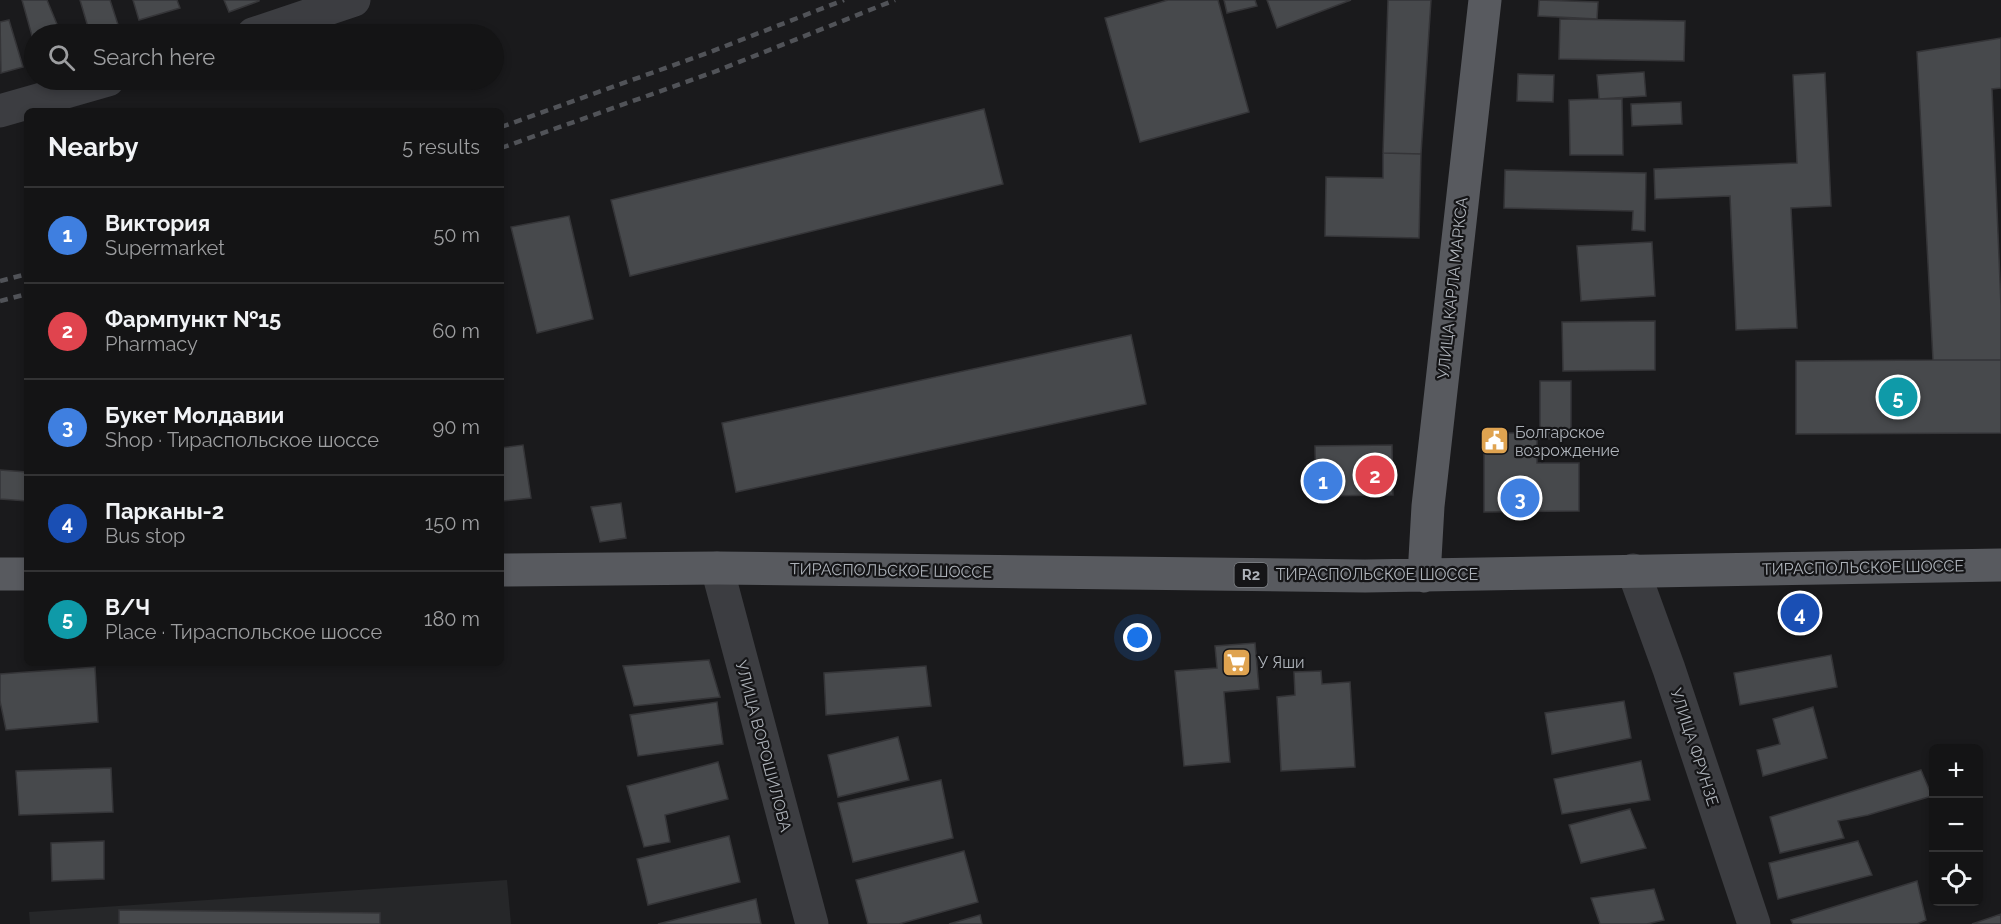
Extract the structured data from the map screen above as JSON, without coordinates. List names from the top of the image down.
{
  "streets": {
    "main road": ["УЛИЦА КАРЛА МАРКСА", "ТИРАСПОЛЬСКОЕ ШОССЕ", "R2"],
    "street": ["УЛИЦА ВОРОШИЛОВА", "УЛИЦА ФРУНЗЕ"]
  },
  "crossings": [
    ["УЛИЦА КАРЛА МАРКСА", "ТИРАСПОЛЬСКОЕ ШОССЕ"],
    ["ТИРАСПОЛЬСКОЕ ШОССЕ", "УЛИЦА ВОРОШИЛОВА"],
    ["ТИРАСПОЛЬСКОЕ ШОССЕ", "УЛИЦА ФРУНЗЕ"]
  ],
  "places": {
    "public building": ["Болгарское возрождение"],
    "supermarket": ["У Яши"]
  },
  "page": {
    "search": "Search here",
    "heading": ["Nearby", "5 results"],
    "list": [
      {
        "mark": "1",
        "name": "Виктория",
        "note": "Supermarket",
        "value": "50 m"
      },
      {
        "mark": "2",
        "name": "Фармпункт №15",
        "note": "Pharmacy",
        "value": "60 m"
      },
      {
        "mark": "3",
        "name": "Букет Молдавии",
        "note": "Shop · Тираспольское шоссе",
        "value": "90 m"
      },
      {
        "mark": "4",
        "name": "Парканы-2",
        "note": "Bus stop",
        "value": "150 m"
      },
      {
        "mark": "5",
        "name": "В/Ч",
        "note": "Place · Тираспольское шоссе",
        "value": "180 m"
      }
    ],
    "pins": [
      "5",
      "2",
      "1",
      "3",
      "4"
    ],
    "map_buttons": ["+", "−"]
  }
}
